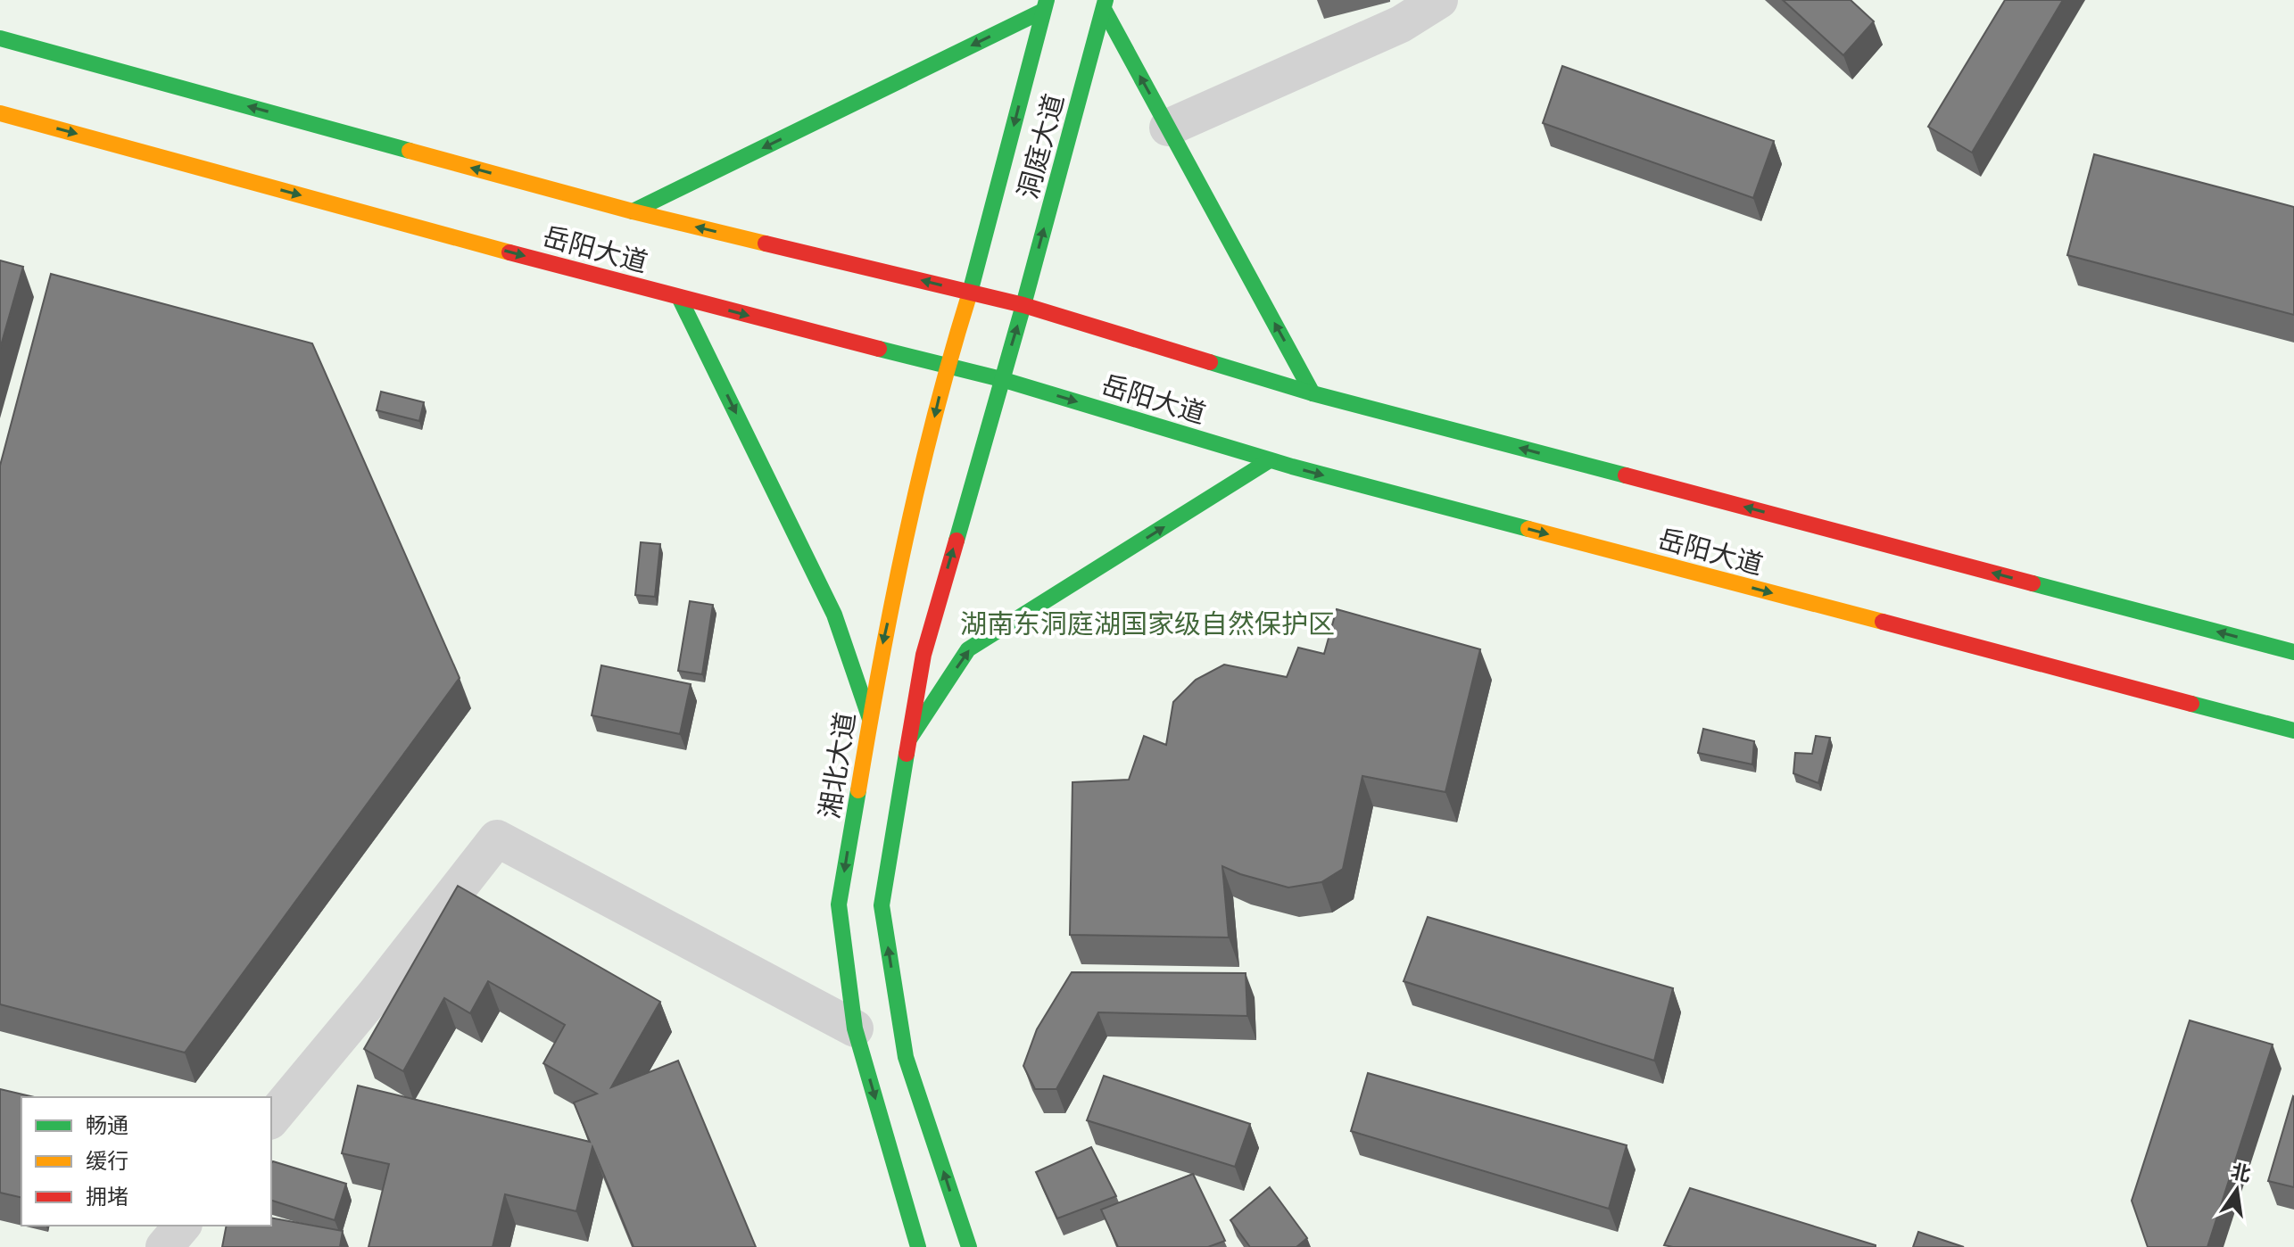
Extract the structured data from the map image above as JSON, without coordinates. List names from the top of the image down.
{
  "streets": {
    "main road": ["洞庭大道", "岳阳大道", "湘北大道"]
  },
  "crossings": [
    ["洞庭大道", "岳阳大道"],
    ["洞庭大道", "湘北大道"],
    ["岳阳大道", "湘北大道"]
  ],
  "parks": ["湖南东洞庭湖国家级自然保护区"],
  "legend": ["畅通", "缓行", "拥堵"],
  "north": "top"
}
